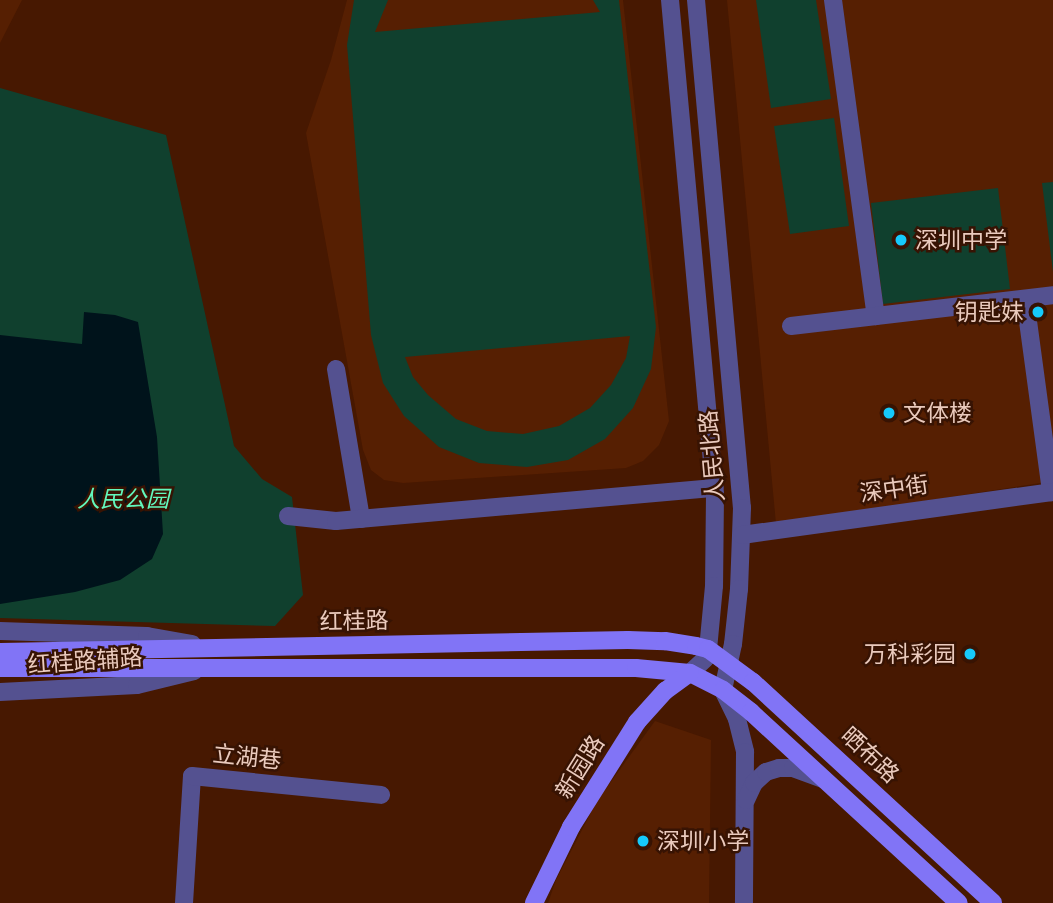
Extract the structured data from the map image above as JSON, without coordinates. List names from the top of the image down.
{
  "streets": {
    "main road": ["红桂路", "晒布路", "新园路"],
    "street": [
      "人民北路",
      "深中街",
      "红桂路辅路",
      "立湖巷"
    ]
  },
  "crossings": [
    ["人民北路", "深中街"],
    ["人民北路", "红桂路"],
    ["人民北路", "晒布路"],
    ["红桂路", "红桂路辅路"],
    ["红桂路", "晒布路"],
    ["红桂路", "新园路"]
  ],
  "parks": ["人民公园"],
  "places": [
    "深圳中学",
    "钥匙妹",
    "文体楼",
    "万科彩园",
    "深圳小学"
  ]
}
